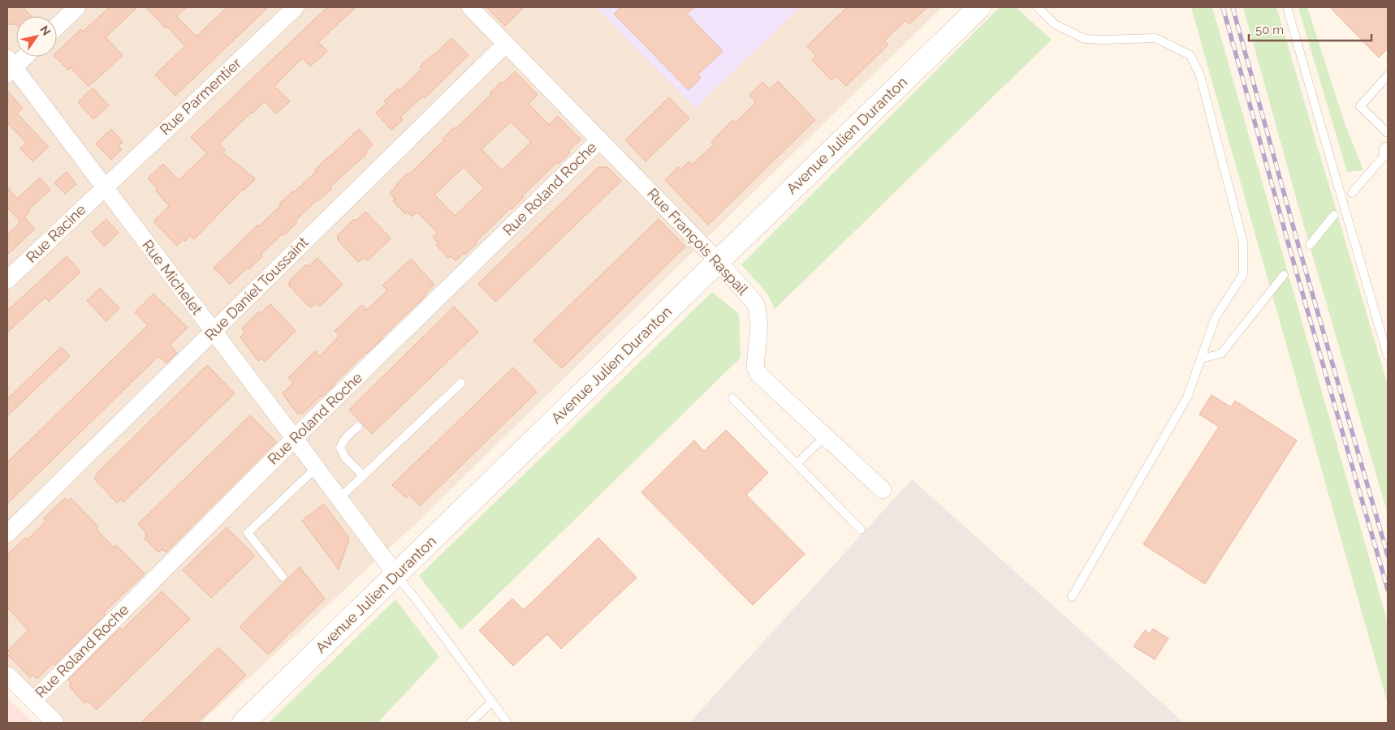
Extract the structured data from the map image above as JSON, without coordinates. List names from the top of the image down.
{
  "streets": {
    "main road": ["Avenue Julien Duranton"],
    "street": [
      "Rue Parmentier",
      "Rue Roland Roche",
      "Rue Racine",
      "Rue François Raspail",
      "Rue Michelet",
      "Rue Daniel Toussaint"
    ]
  },
  "crossings": [
    ["Rue Parmentier", "Rue Racine"],
    ["Rue Parmentier", "Rue Michelet"],
    ["Avenue Julien Duranton", "Rue François Raspail"],
    ["Avenue Julien Duranton", "Rue Michelet"],
    ["Rue Roland Roche", "Rue François Raspail"],
    ["Rue Roland Roche", "Rue Michelet"],
    ["Rue Racine", "Rue Michelet"],
    ["Rue François Raspail", "Rue Daniel Toussaint"],
    ["Rue Michelet", "Rue Daniel Toussaint"]
  ],
  "scale_bar": "50 m",
  "north": "top right"
}
